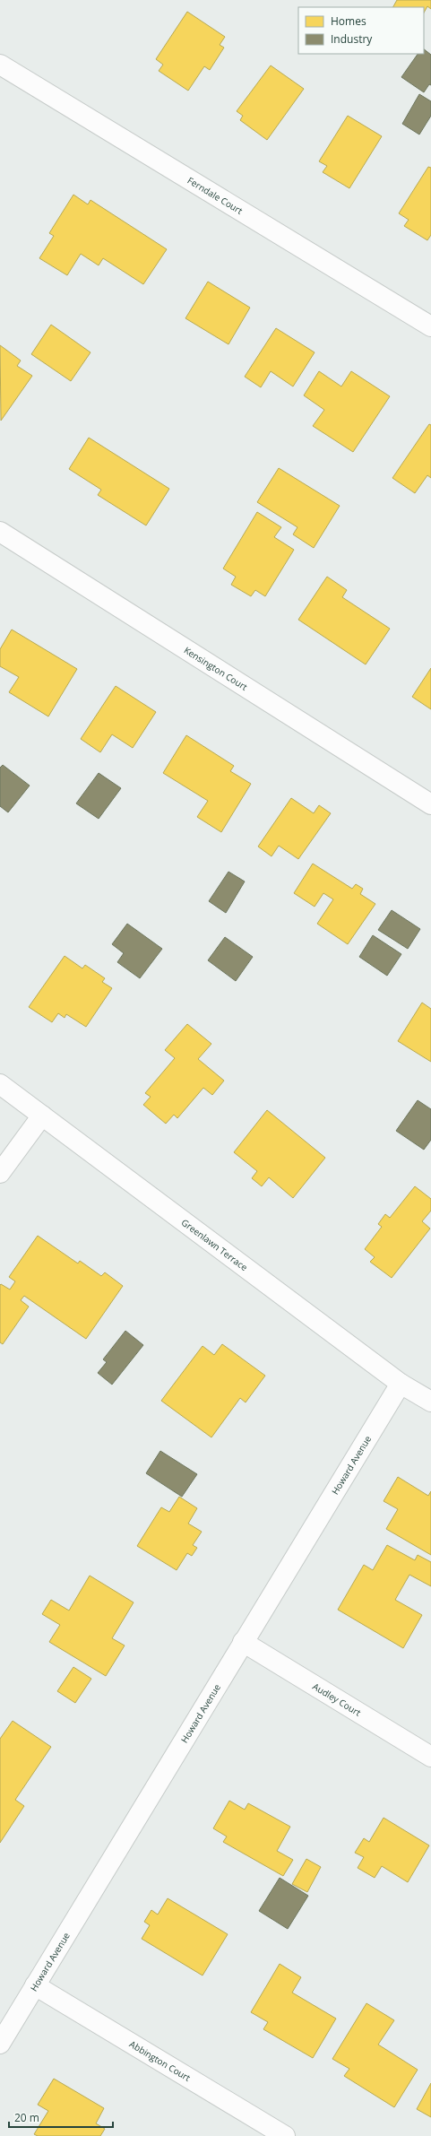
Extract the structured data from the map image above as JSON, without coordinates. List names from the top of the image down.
{
  "streets": {
    "street": [
      "Ferndale Court",
      "Kensington Court",
      "Greenlawn Terrace",
      "Howard Avenue",
      "Audley Court",
      "Abbington Court"
    ]
  },
  "crossings": [
    ["Greenlawn Terrace", "Howard Avenue"],
    ["Howard Avenue", "Audley Court"],
    ["Howard Avenue", "Abbington Court"]
  ],
  "legend": ["Homes", "Industry"],
  "scale_bar": "20 m"
}
